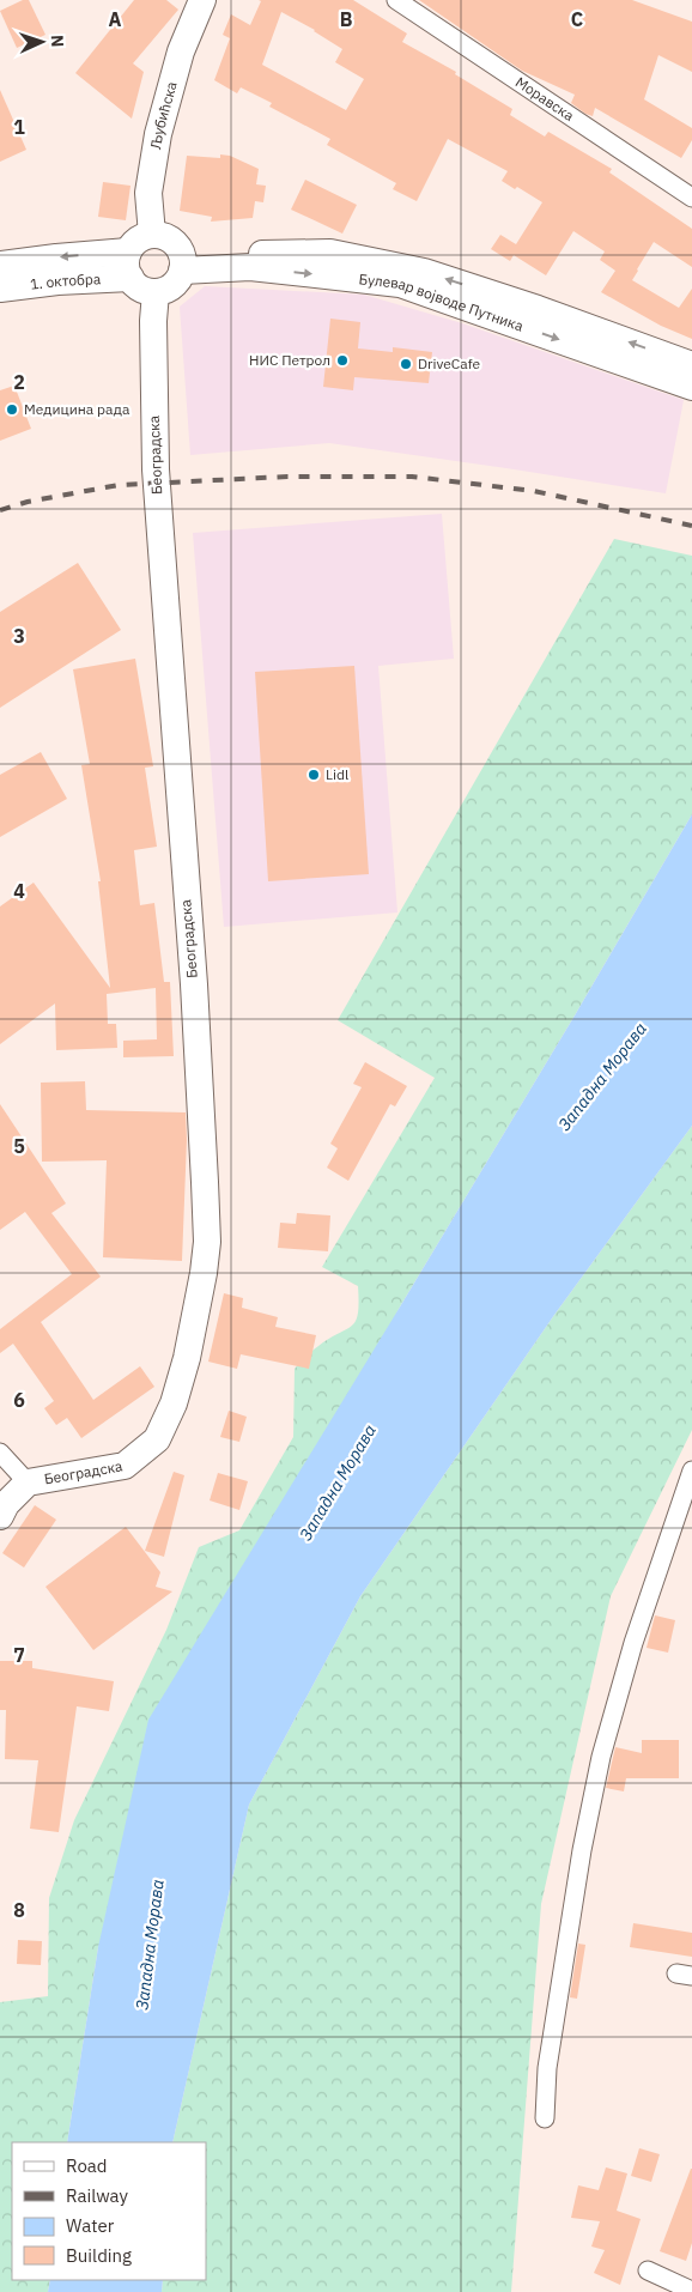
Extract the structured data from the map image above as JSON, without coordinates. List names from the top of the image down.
{
  "streets": {
    "street": [
      "Моравска",
      "Љубићска",
      "1. октобра",
      "Булевар војводе Путника",
      "Београдска"
    ]
  },
  "crossings": [
    ["Љубићска", "1. октобра"],
    ["Љубићска", "Булевар војводе Путника"],
    ["Љубићска", "Београдска"],
    ["1. октобра", "Булевар војводе Путника"],
    ["1. октобра", "Београдска"],
    ["Булевар војводе Путника", "Београдска"]
  ],
  "water": ["Западна Морава"],
  "places": [
    "НИС Петрол",
    "DriveCafe",
    "Медицина рада",
    "Lidl"
  ],
  "legend": [
    "Road",
    "Railway",
    "Water",
    "Building"
  ],
  "north": "right",
  "grid": {
    "columns": ["A", "B", "C"],
    "rows": [
      "1",
      "2",
      "3",
      "4",
      "5",
      "6",
      "7",
      "8"
    ]
  }
}
